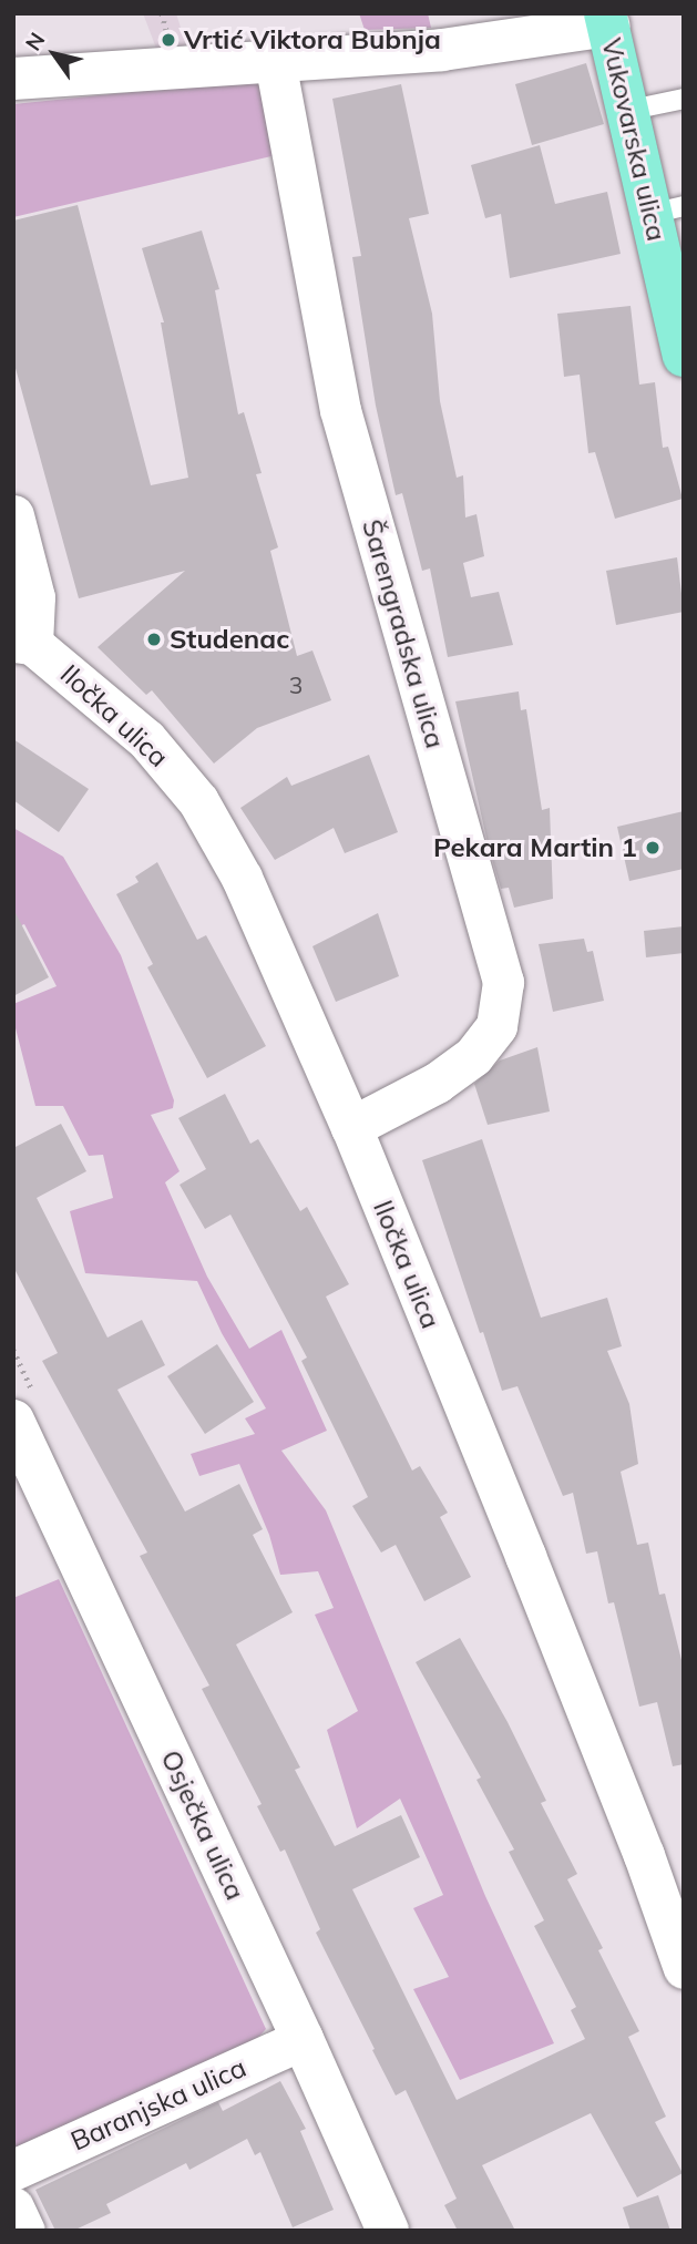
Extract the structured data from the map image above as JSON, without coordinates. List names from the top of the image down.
{
  "streets": {
    "main road": ["Vukovarska ulica"],
    "street": [
      "Šarengradska ulica",
      "Iločka ulica",
      "Osječka ulica",
      "Baranjska ulica"
    ]
  },
  "crossings": [
    ["Šarengradska ulica", "Iločka ulica"],
    ["Osječka ulica", "Baranjska ulica"]
  ],
  "places": ["Vrtić Viktora Bubnja", "Studenac", "Pekara Martin 1"],
  "house_numbers": ["3"],
  "north": "top left"
}
